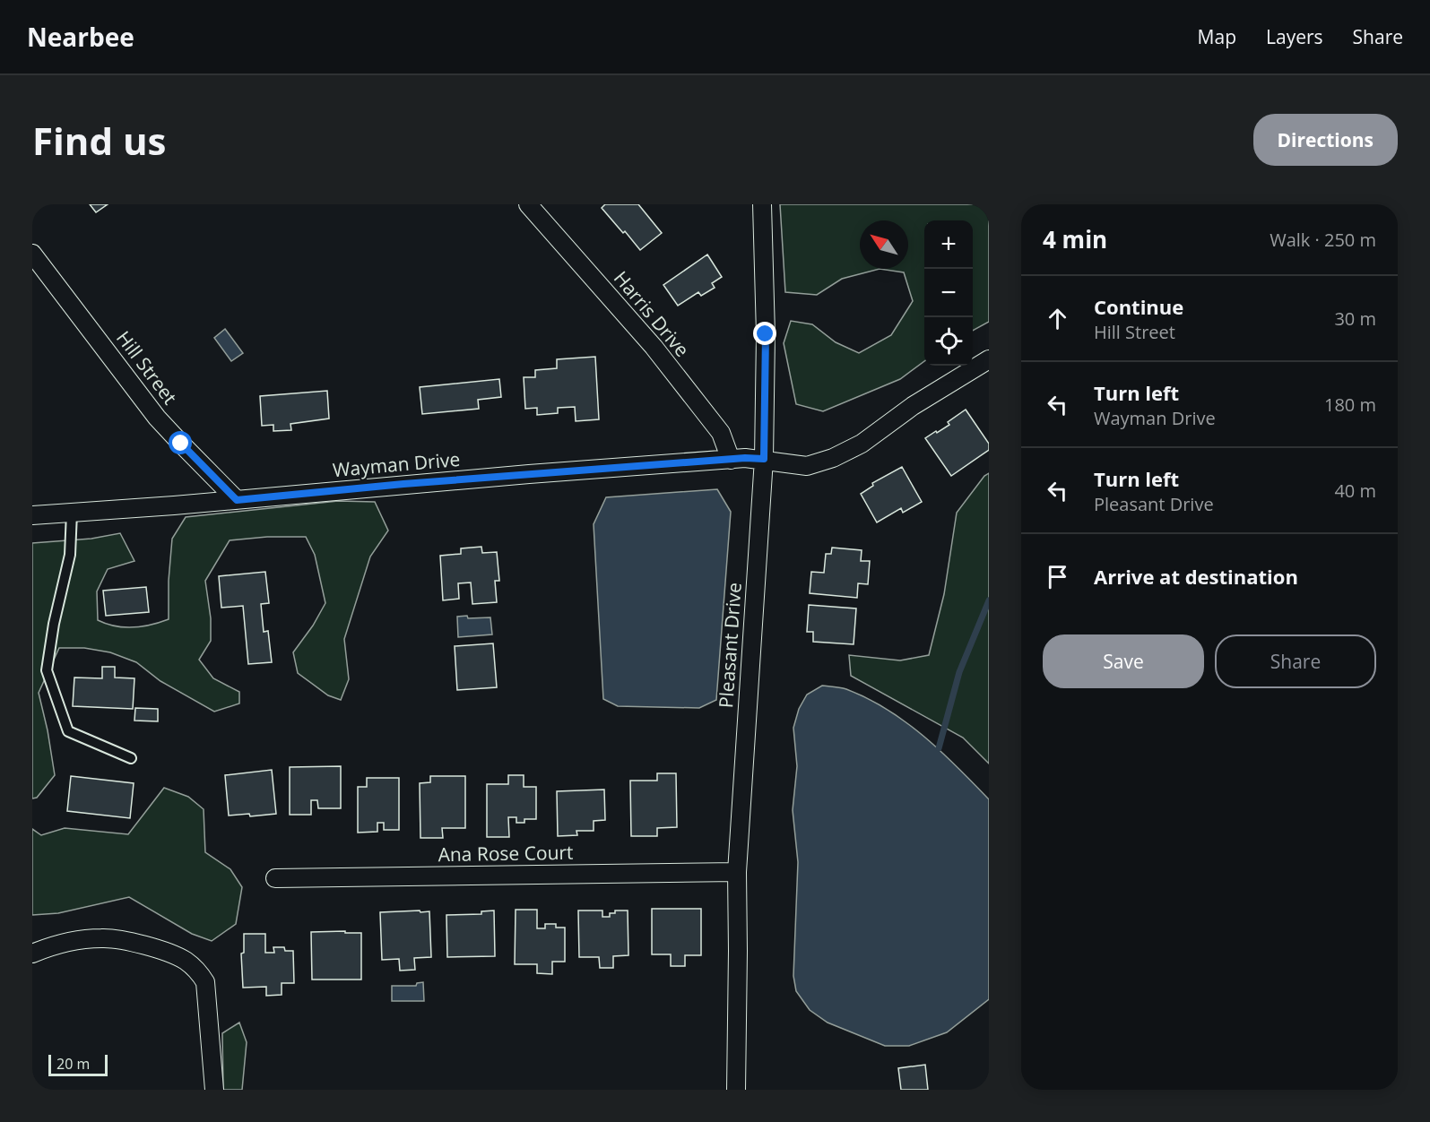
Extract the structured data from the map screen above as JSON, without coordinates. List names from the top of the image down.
{
  "streets": {
    "street": [
      "Harris Drive",
      "Hill Street",
      "Wayman Drive",
      "Pleasant Drive",
      "Ana Rose Court"
    ]
  },
  "crossings": [
    ["Harris Drive", "Wayman Drive"],
    ["Hill Street", "Wayman Drive"],
    ["Wayman Drive", "Pleasant Drive"],
    ["Pleasant Drive", "Ana Rose Court"]
  ],
  "scale_bar": "20 m",
  "north": "top left",
  "page": {
    "header": "Nearbee",
    "nav": ["Map", "Layers", "Share"],
    "buttons": [
      "Directions",
      ["Save", "Share"]
    ],
    "title": "Find us",
    "heading": ["4 min", "Walk · 250 m"],
    "map_buttons": ["+", "−"],
    "list": [
      ["Continue", "Hill Street", "30 m"],
      ["Turn left", "Wayman Drive", "180 m"],
      ["Turn left", "Pleasant Drive", "40 m"],
      "Arrive at destination"
    ],
    "scale": "20 m"
  }
}
